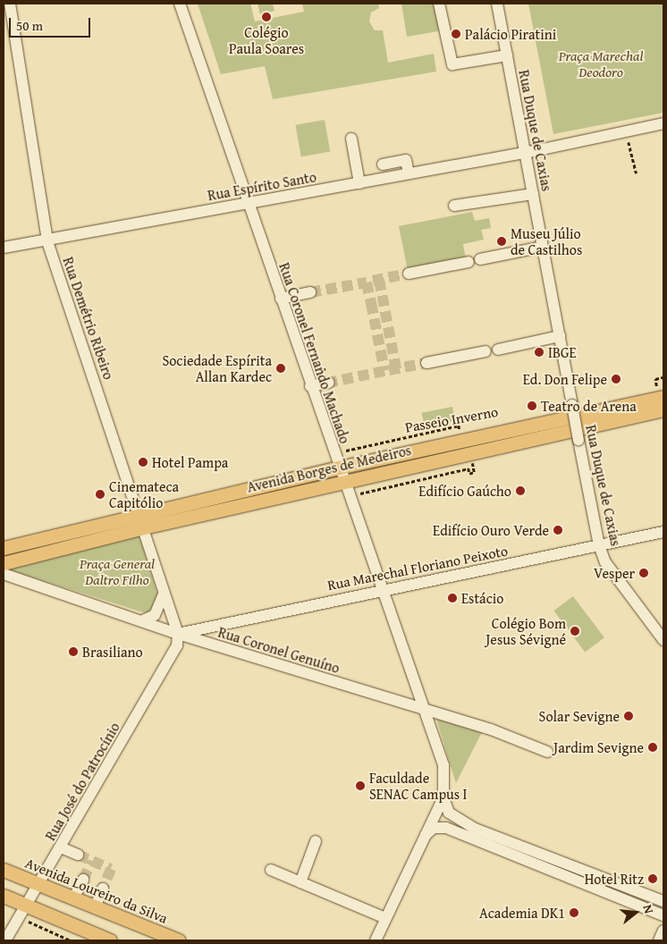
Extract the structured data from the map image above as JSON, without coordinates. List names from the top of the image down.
{
  "streets": {
    "main road": ["Avenida Borges de Medeiros", "Avenida Loureiro da Silva"],
    "street": [
      "Rua Duque de Caxias",
      "Rua Espírito Santo",
      "Rua Demétrio Ribeiro",
      "Rua Coronel Fernando Machado",
      "Rua Marechal Floriano Peixoto",
      "Rua Coronel Genuíno",
      "Rua José do Patrocínio"
    ],
    "path": ["Passeio Inverno"]
  },
  "crossings": [
    ["Rua Duque de Caxias", "Rua Espírito Santo"],
    ["Rua Duque de Caxias", "Rua Marechal Floriano Peixoto"],
    ["Rua Espírito Santo", "Rua Demétrio Ribeiro"],
    ["Rua Espírito Santo", "Rua Coronel Fernando Machado"],
    ["Rua Demétrio Ribeiro", "Avenida Borges de Medeiros"],
    ["Rua Demétrio Ribeiro", "Rua Marechal Floriano Peixoto"],
    ["Rua Demétrio Ribeiro", "Rua Coronel Genuíno"],
    ["Rua Demétrio Ribeiro", "Rua José do Patrocínio"],
    ["Rua Coronel Fernando Machado", "Passeio Inverno"],
    ["Rua Coronel Fernando Machado", "Avenida Borges de Medeiros"],
    ["Rua Coronel Fernando Machado", "Rua Marechal Floriano Peixoto"],
    ["Rua Coronel Fernando Machado", "Rua Coronel Genuíno"],
    ["Rua Marechal Floriano Peixoto", "Rua Coronel Genuíno"],
    ["Rua Marechal Floriano Peixoto", "Rua José do Patrocínio"],
    ["Rua Coronel Genuíno", "Rua José do Patrocínio"],
    ["Rua José do Patrocínio", "Avenida Loureiro da Silva"]
  ],
  "parks": ["Praça Marechal Deodoro", "Praça General Daltro Filho"],
  "places": [
    "Colégio Paula Soares",
    "Palácio Piratini",
    "Museu Júlio de Castilhos",
    "IBGE",
    "Sociedade Espírita Allan Kardec",
    "Ed. Don Felipe",
    "Teatro de Arena",
    "Hotel Pampa",
    "Edifício Gaúcho",
    "Cinemateca Capitólio",
    "Edifício Ouro Verde",
    "Vesper",
    "Estácio",
    "Colégio Bom Jesus Sévigné",
    "Brasiliano",
    "Solar Sevigne",
    "Jardim Sevigne",
    "Faculdade SENAC Campus I",
    "Hotel Ritz",
    "Academia DK1"
  ],
  "scale_bar": "50 m",
  "north": "right"
}
